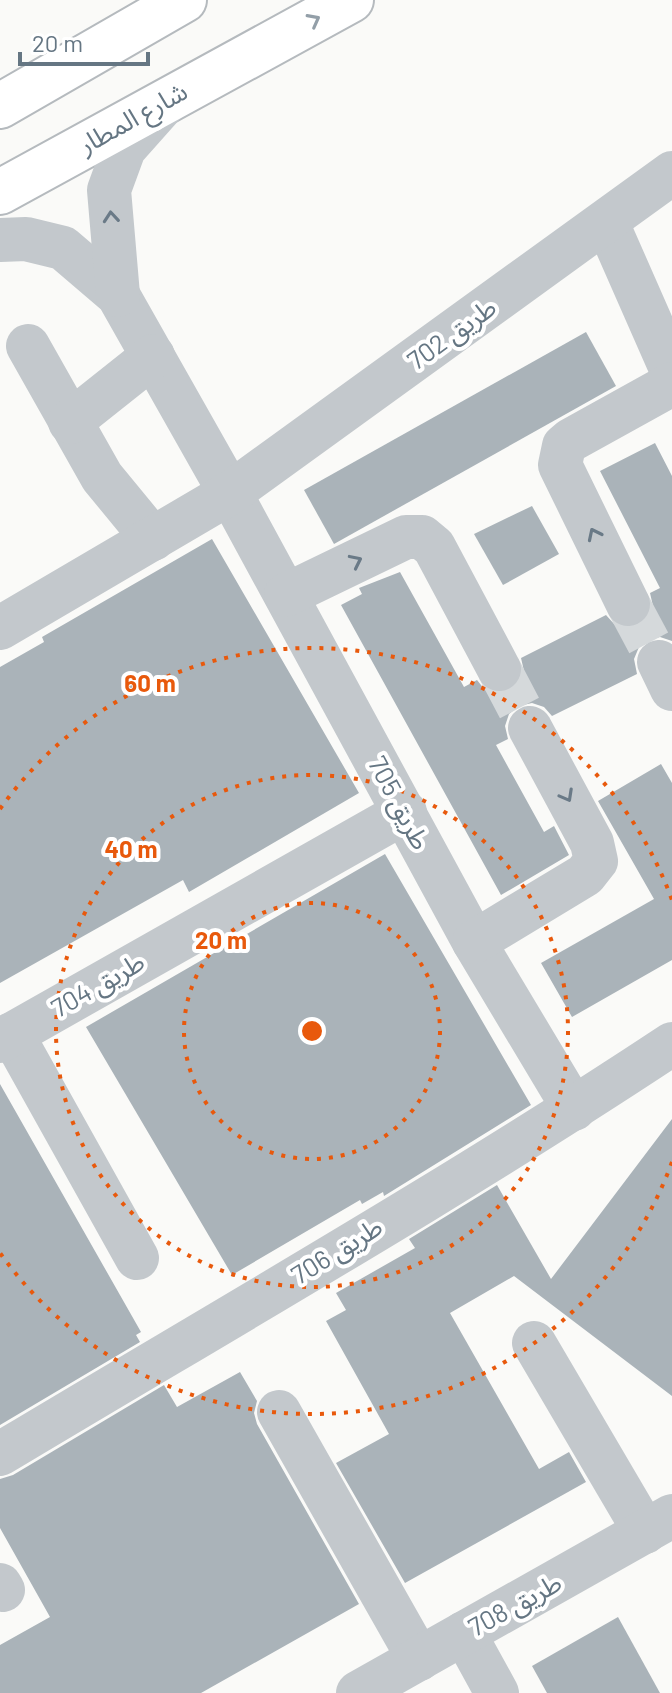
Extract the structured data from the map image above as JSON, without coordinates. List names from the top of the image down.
{
  "streets": {
    "main road": ["شارع المطار"],
    "street": [
      "طريق 702",
      "طريق 705",
      "طريق 704",
      "طريق 706",
      "طريق 708"
    ]
  },
  "crossings": [
    ["طريق 702", "طريق 705"],
    ["طريق 705", "طريق 704"],
    ["طريق 705", "طريق 706"]
  ],
  "one_way": ["شارع المطار"],
  "scale_bar": "20 m",
  "rings": ["60 m", "40 m", "20 m"]
}
